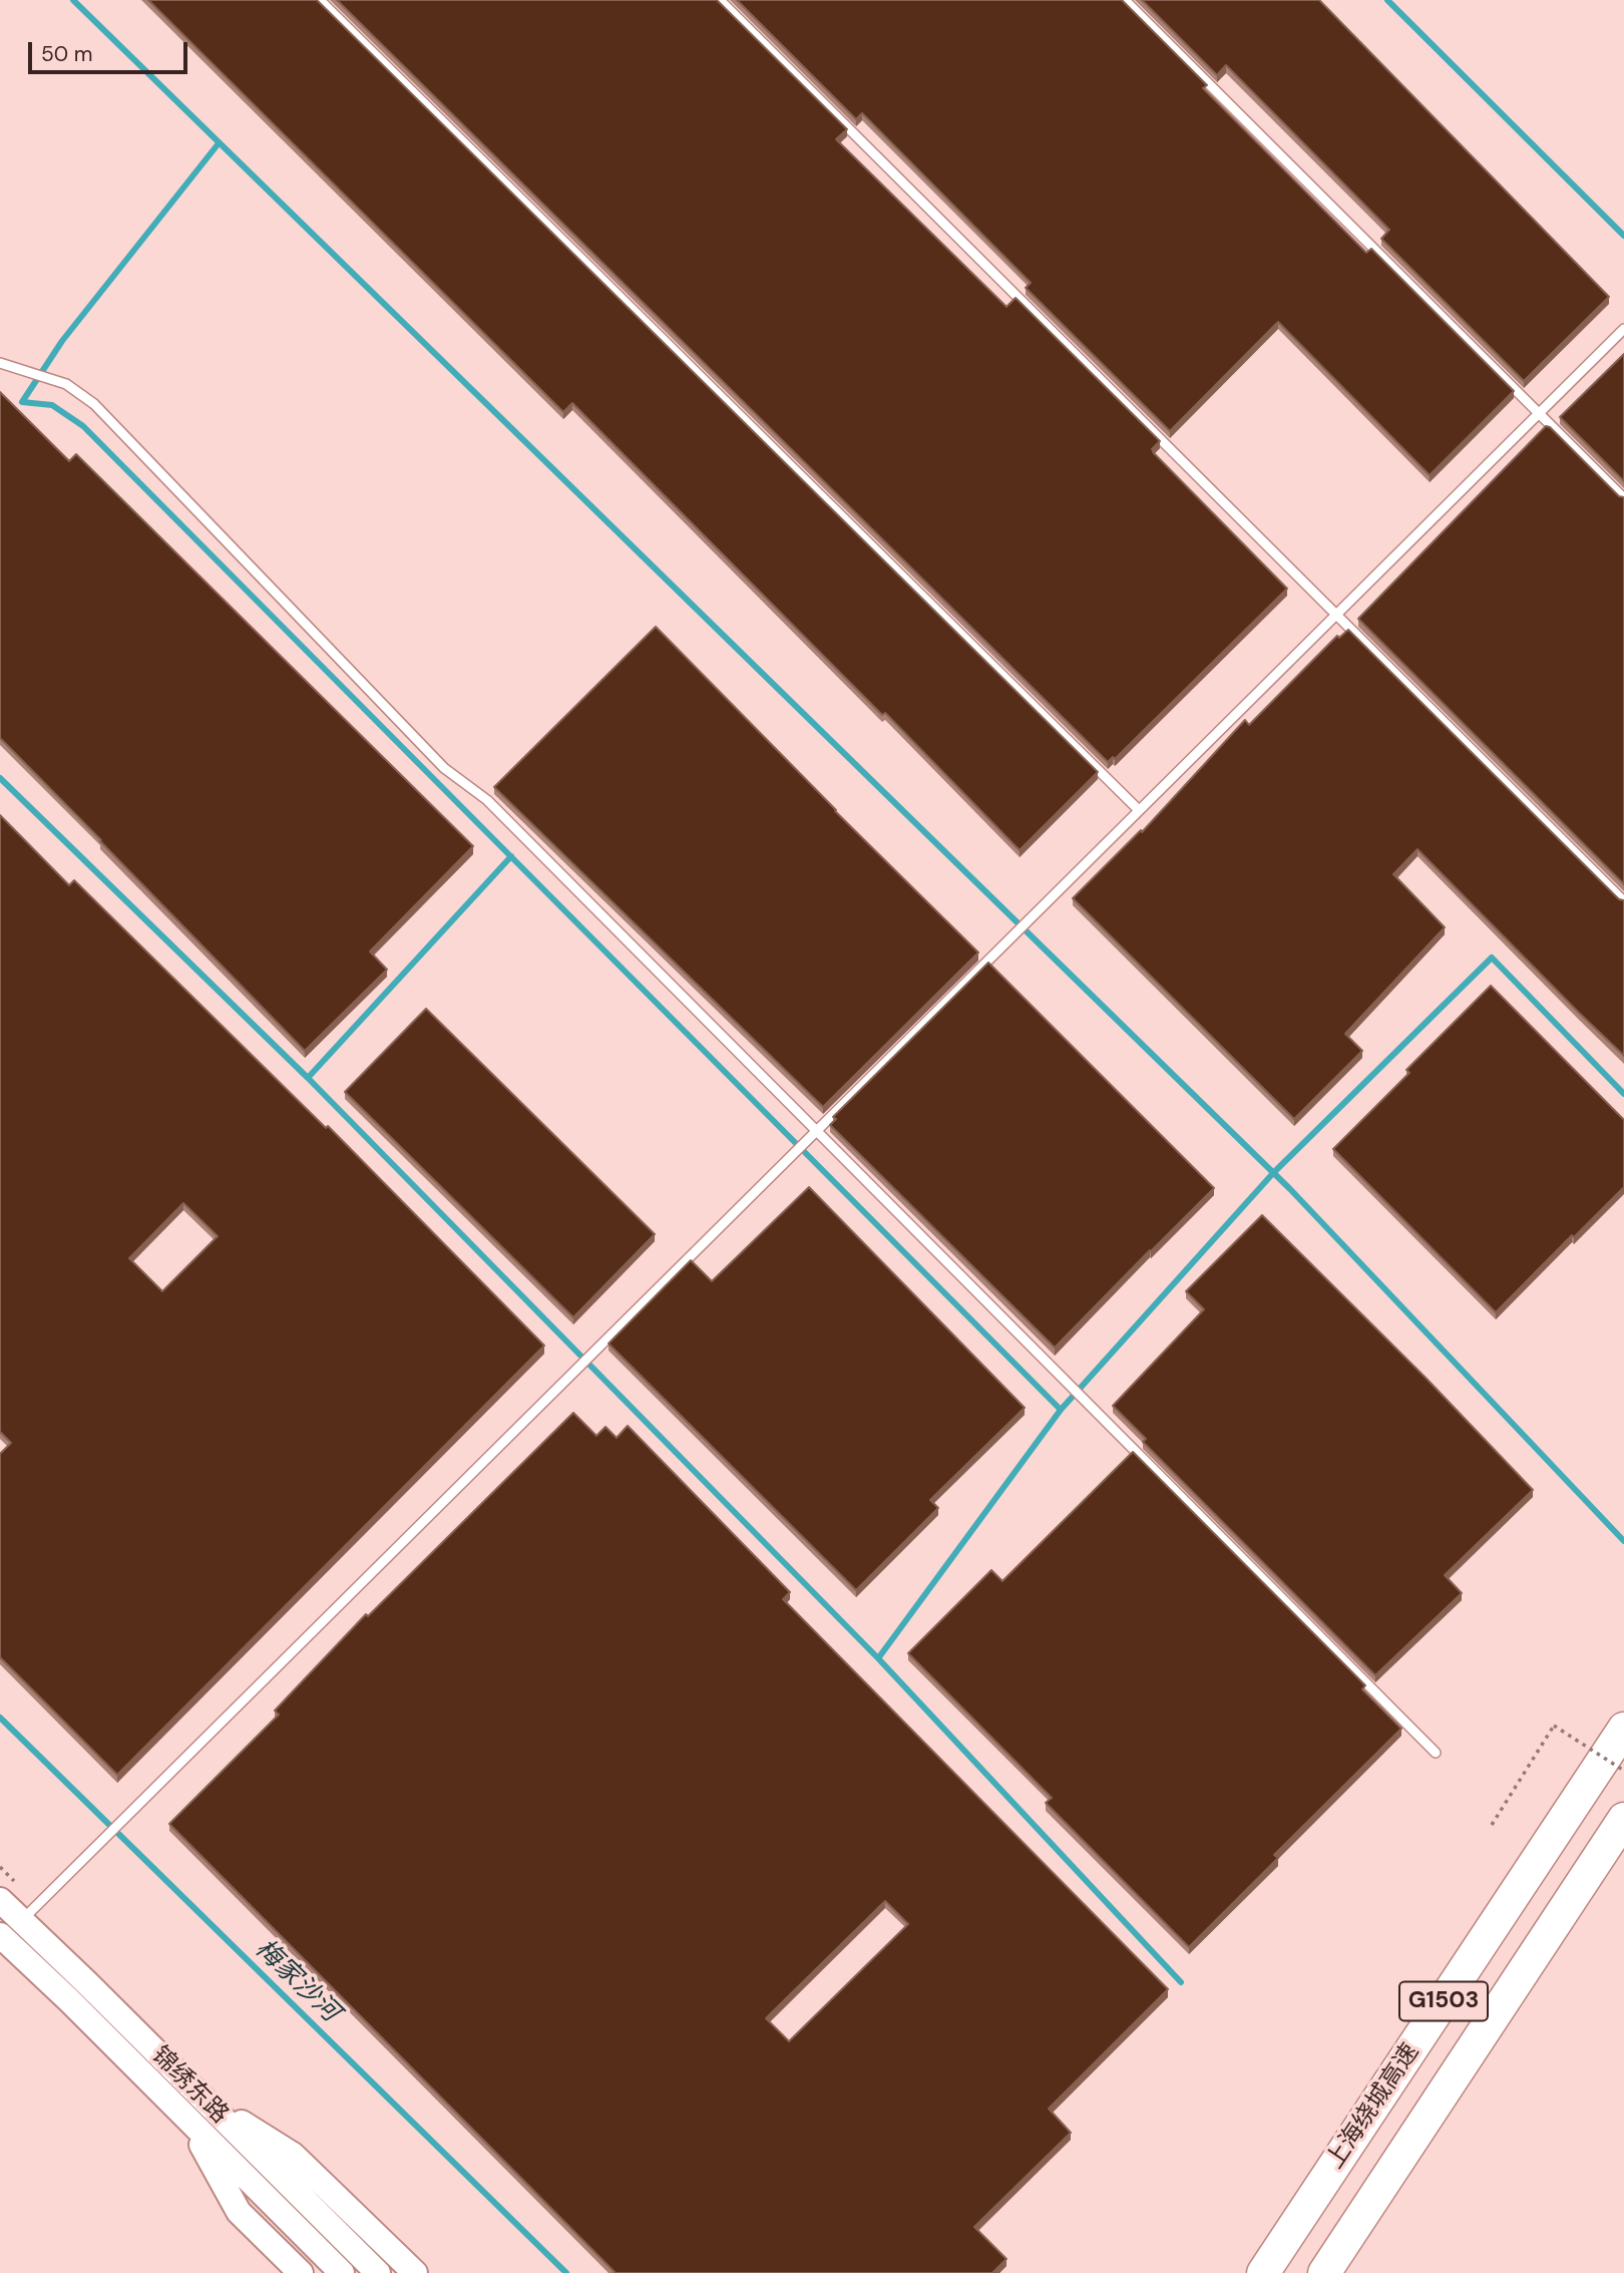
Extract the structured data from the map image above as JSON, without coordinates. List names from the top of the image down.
{
  "streets": {
    "highway": ["G1503", "上海绕城高速"],
    "main road": ["锦绣东路"]
  },
  "water": ["梅家沙河"],
  "scale_bar": "50 m"
}
